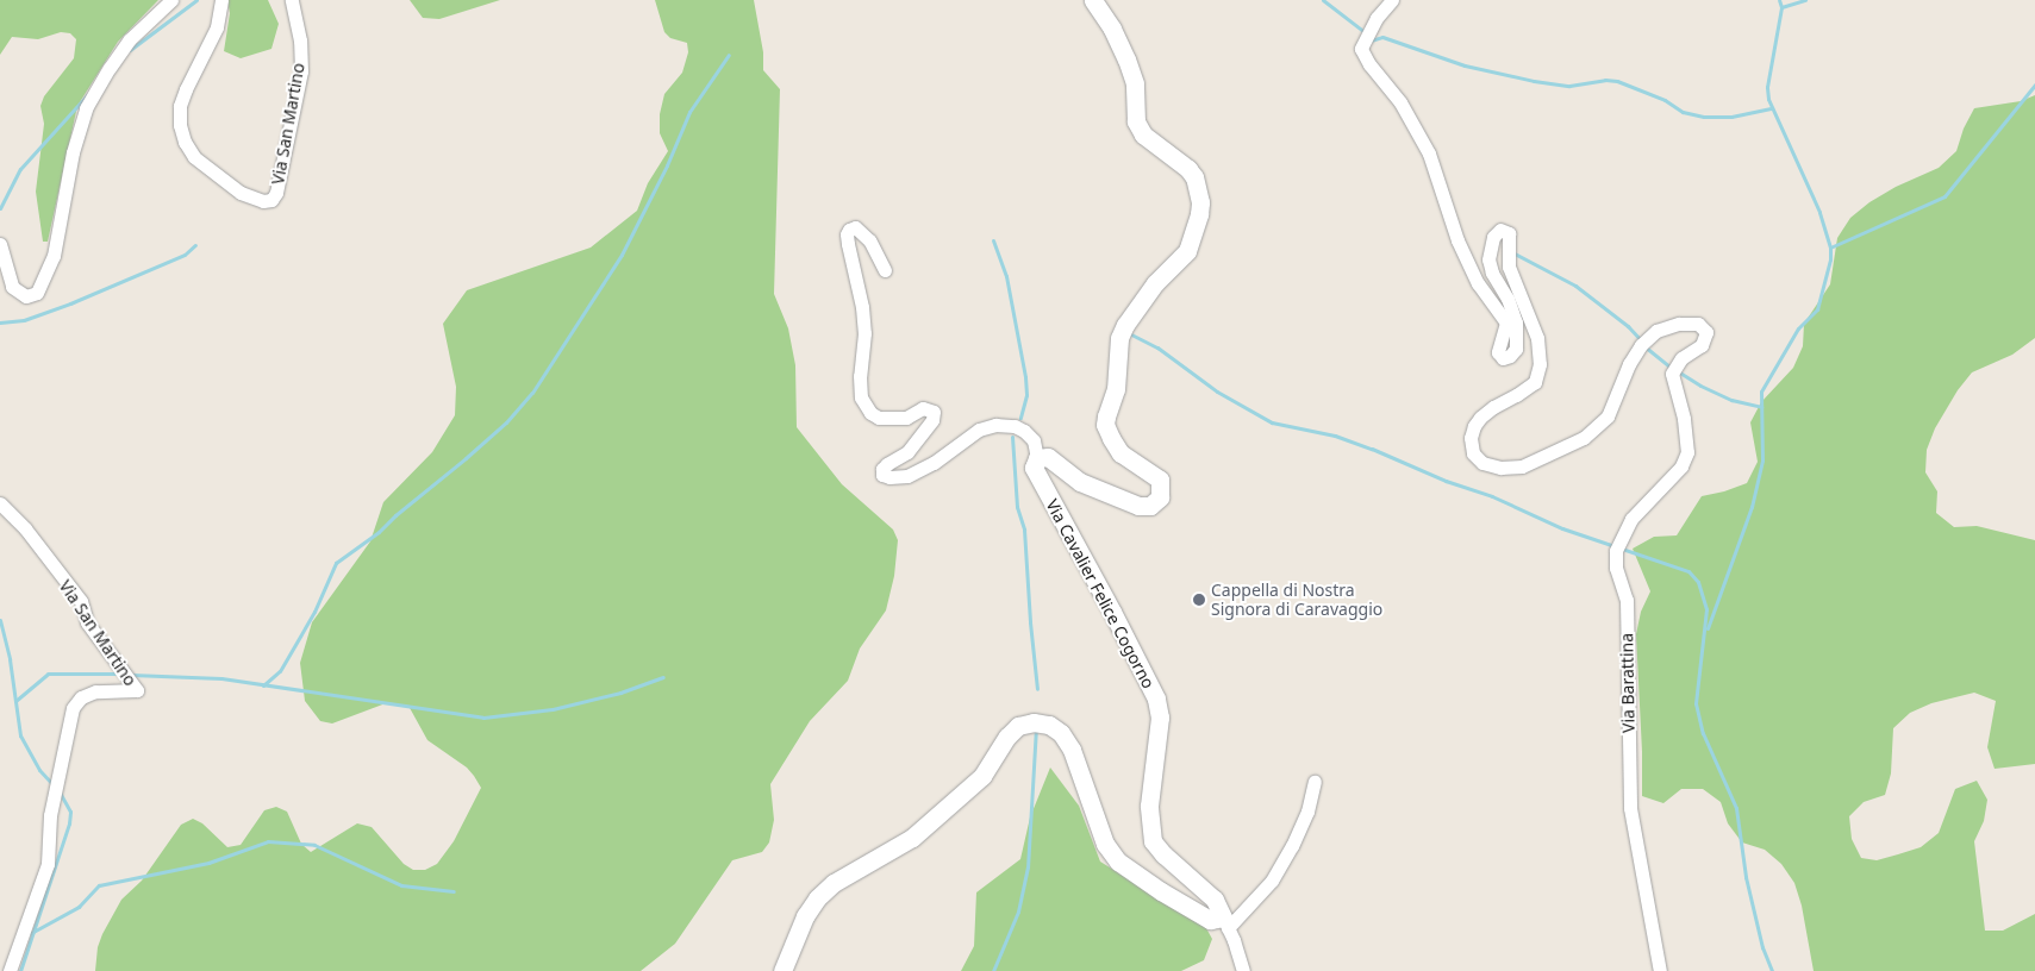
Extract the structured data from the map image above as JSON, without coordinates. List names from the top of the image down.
{
  "streets": {
    "street": ["Via San Martino", "Via Cavalier Felice Cogorno", "Via Barattina"]
  },
  "places": ["Cappella di Nostra Signora di Caravaggio"]
}
